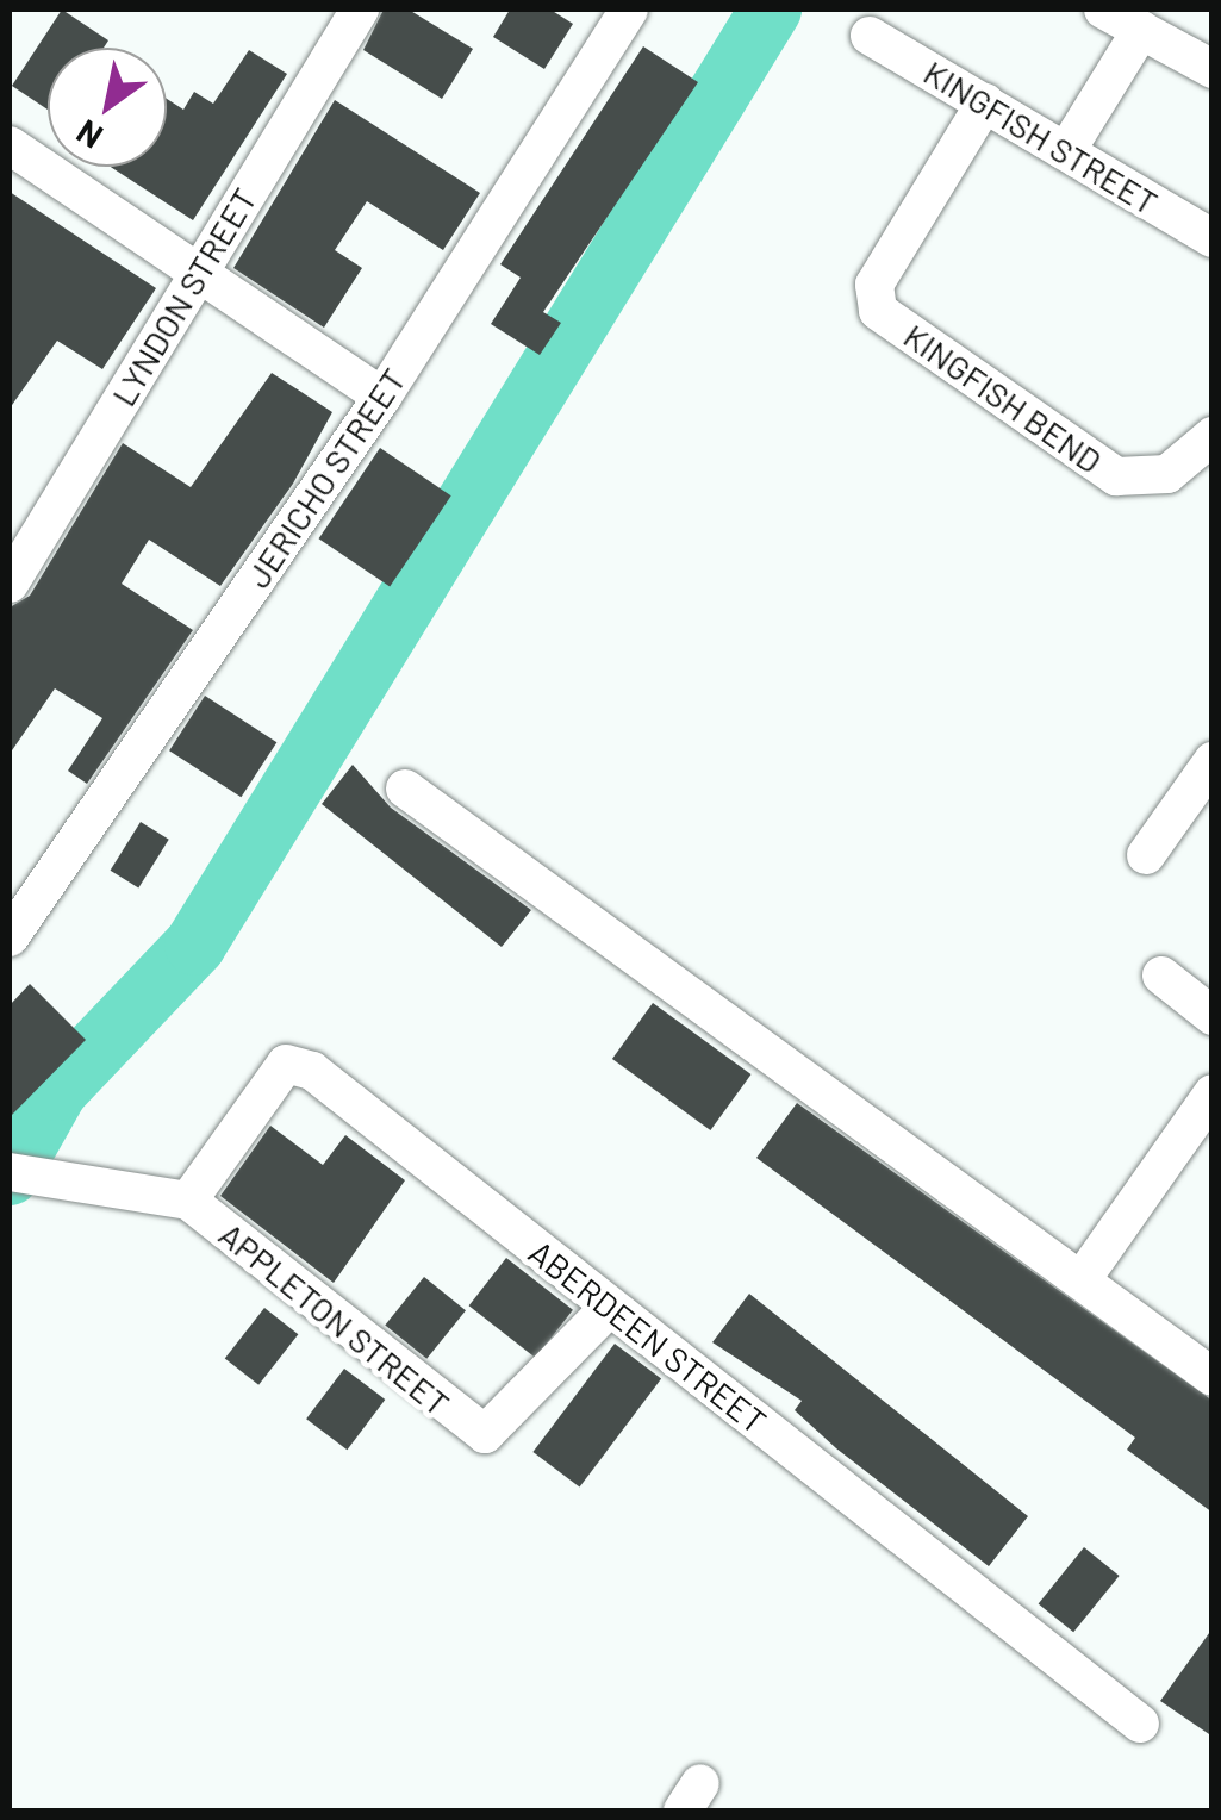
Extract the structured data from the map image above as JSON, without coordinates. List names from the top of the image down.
{
  "streets": {
    "street": [
      "KINGFISH STREET",
      "LYNDON STREET",
      "KINGFISH BEND",
      "JERICHO STREET",
      "APPLETON STREET",
      "ABERDEEN STREET"
    ]
  },
  "crossings": [
    ["KINGFISH STREET", "KINGFISH BEND"],
    ["APPLETON STREET", "ABERDEEN STREET"]
  ],
  "north": "bottom left"
}
